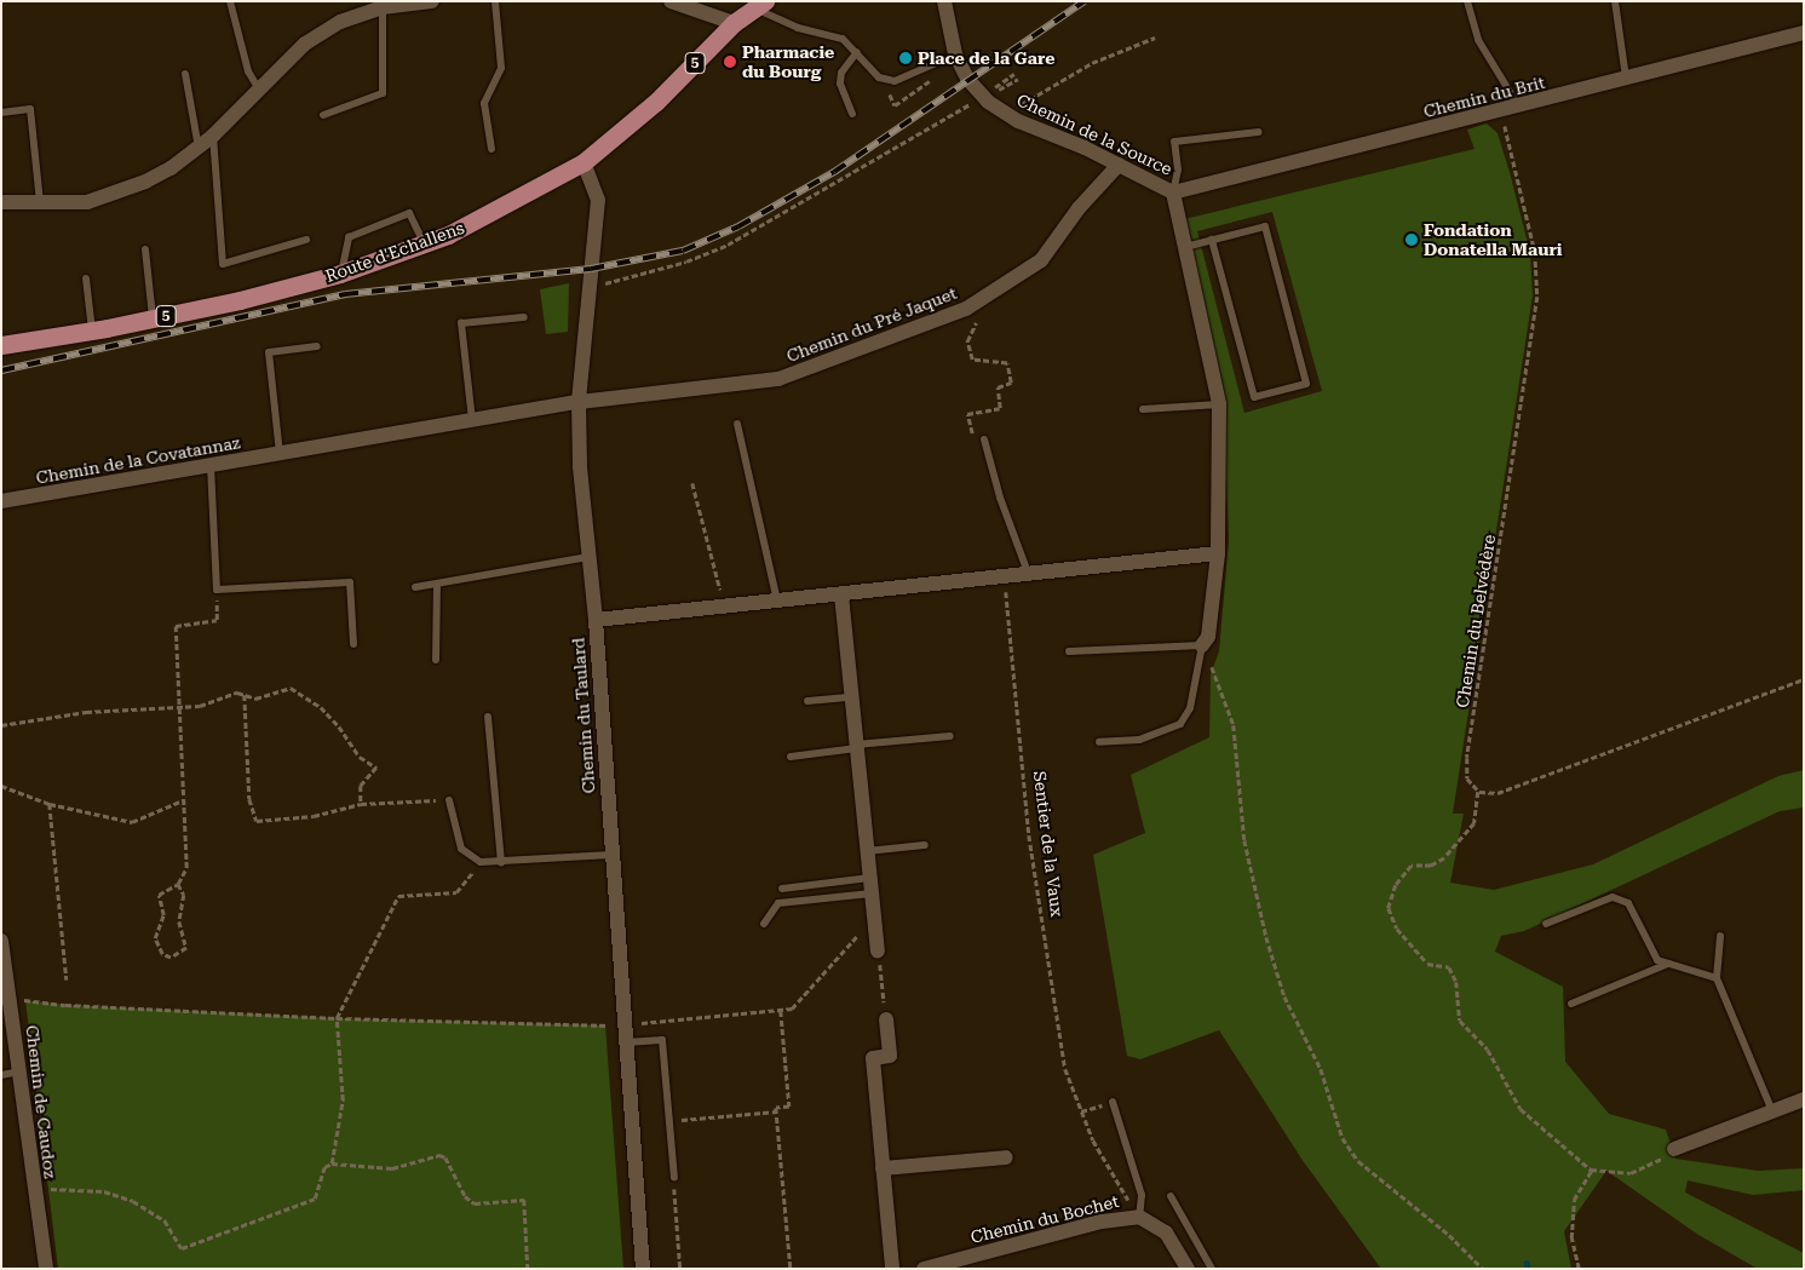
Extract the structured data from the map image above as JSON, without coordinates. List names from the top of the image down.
{
  "streets": {
    "main road": ["5", "Route d'Echallens"],
    "street": [
      "Chemin du Brit",
      "Chemin de la Source",
      "Chemin du Pré Jaquet",
      "Chemin de la Covatannaz",
      "Chemin du Taulard",
      "Chemin de Caudoz",
      "Chemin du Bochet"
    ],
    "path": ["Chemin du Belvédère", "Sentier de la Vaux"]
  },
  "crossings": [
    ["Chemin du Brit", "Chemin de la Source"],
    ["Chemin du Brit", "Chemin du Belvédère"],
    ["Chemin de la Source", "Chemin du Pré Jaquet"],
    ["Route d'Echallens", "Chemin du Taulard"],
    ["Chemin du Pré Jaquet", "Chemin de la Covatannaz"],
    ["Chemin du Pré Jaquet", "Chemin du Taulard"],
    ["Chemin de la Covatannaz", "Chemin du Taulard"],
    ["Sentier de la Vaux", "Chemin du Bochet"]
  ],
  "places": ["Place de la Gare", "Pharmacie du Bourg", "Fondation Donatella Mauri"]
}
